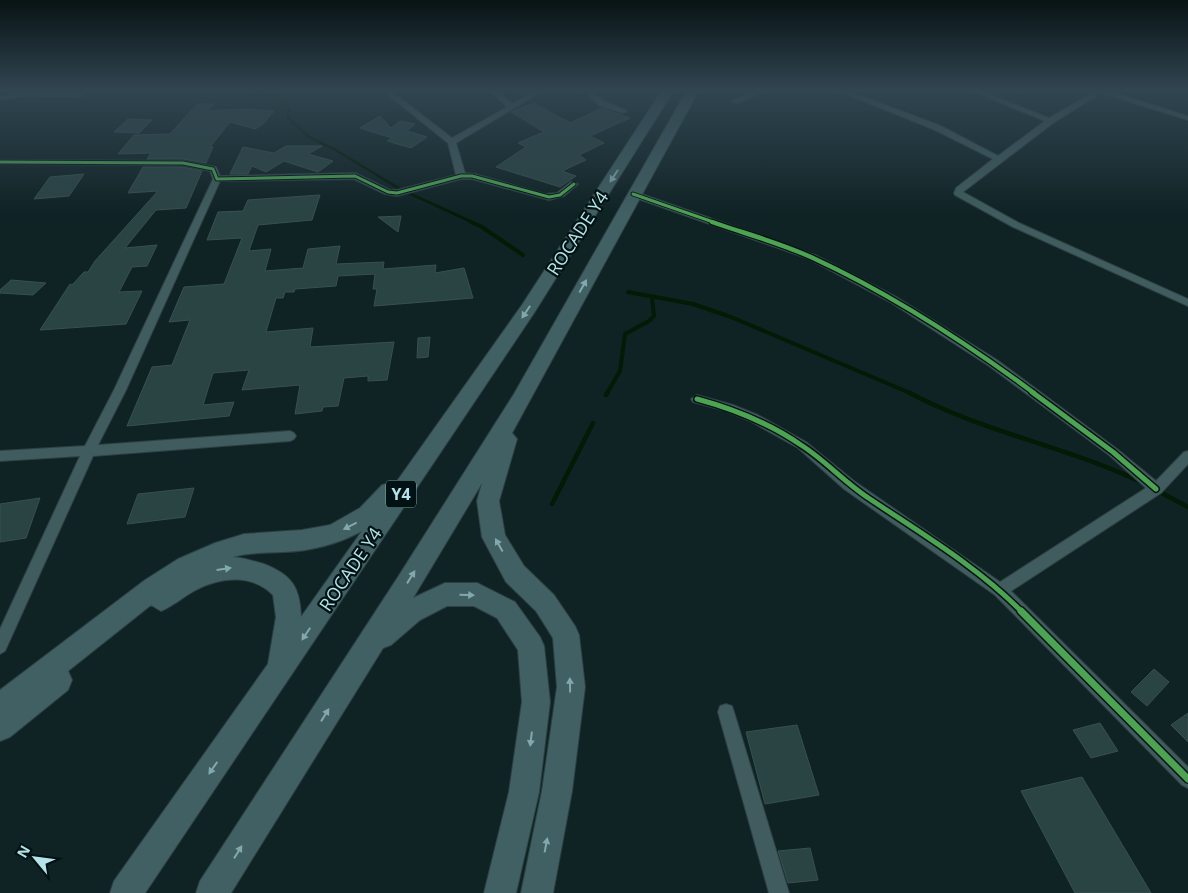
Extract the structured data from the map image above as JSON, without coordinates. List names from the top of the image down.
{
  "streets": {
    "highway": ["ROCADE Y4", "Y4"]
  },
  "north": "top left"
}
